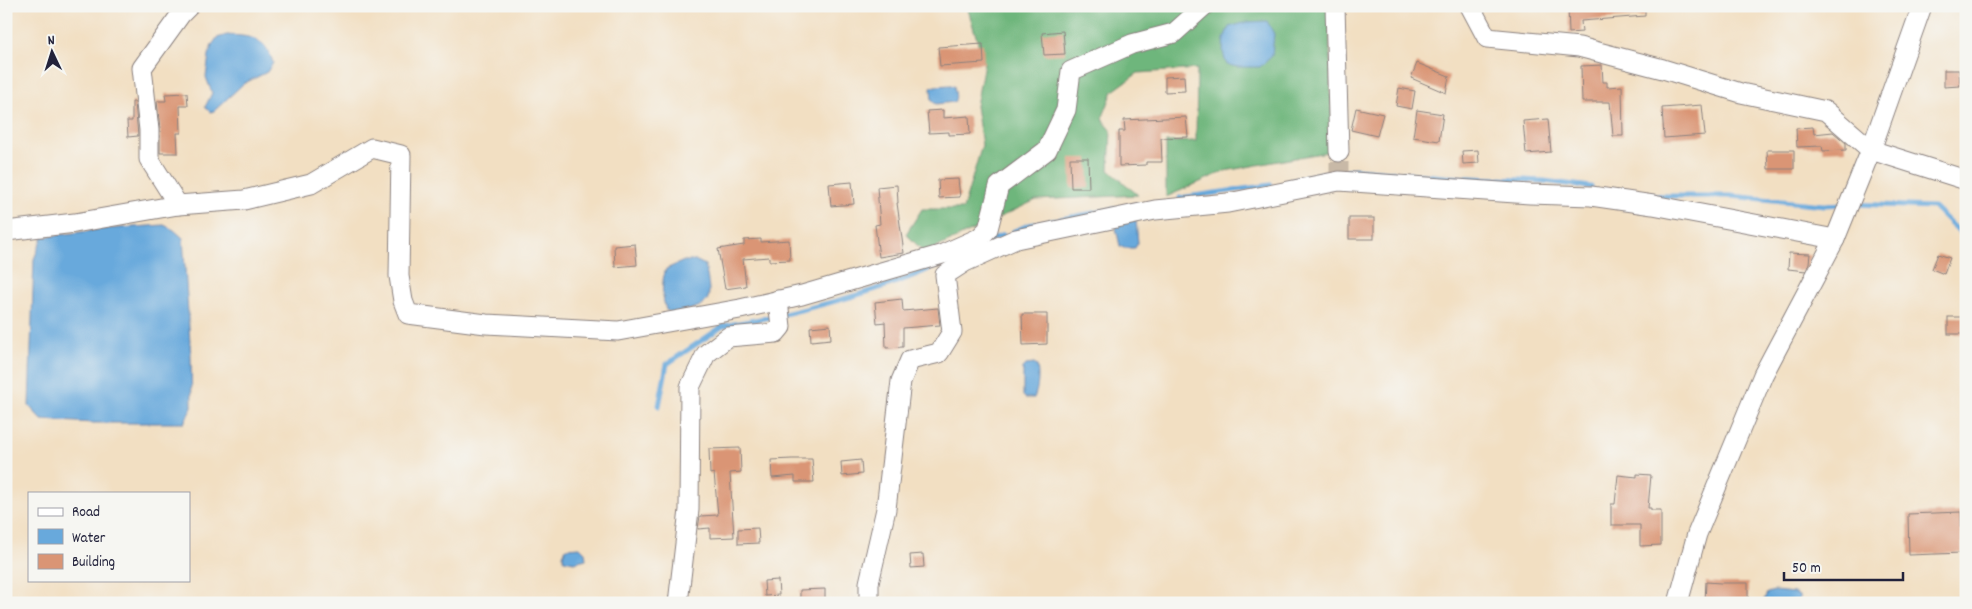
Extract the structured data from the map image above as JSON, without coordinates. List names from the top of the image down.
{
  "legend": ["Road", "Water", "Building"],
  "scale_bar": "50 m",
  "north": "top"
}
